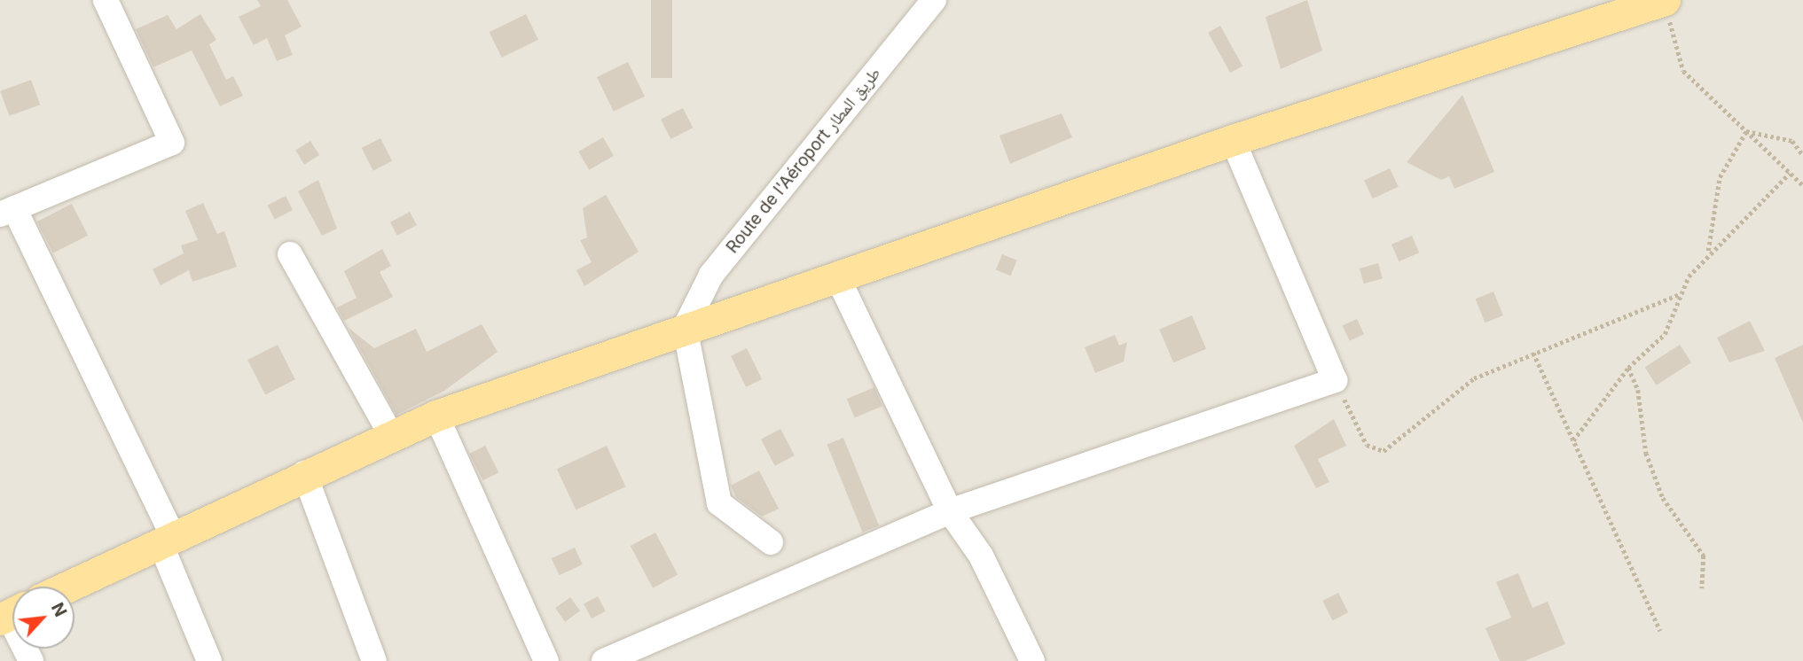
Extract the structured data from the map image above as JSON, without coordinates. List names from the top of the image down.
{
  "streets": {
    "street": ["Route de l'Aéroport طريق المطار"]
  },
  "north": "top right"
}
